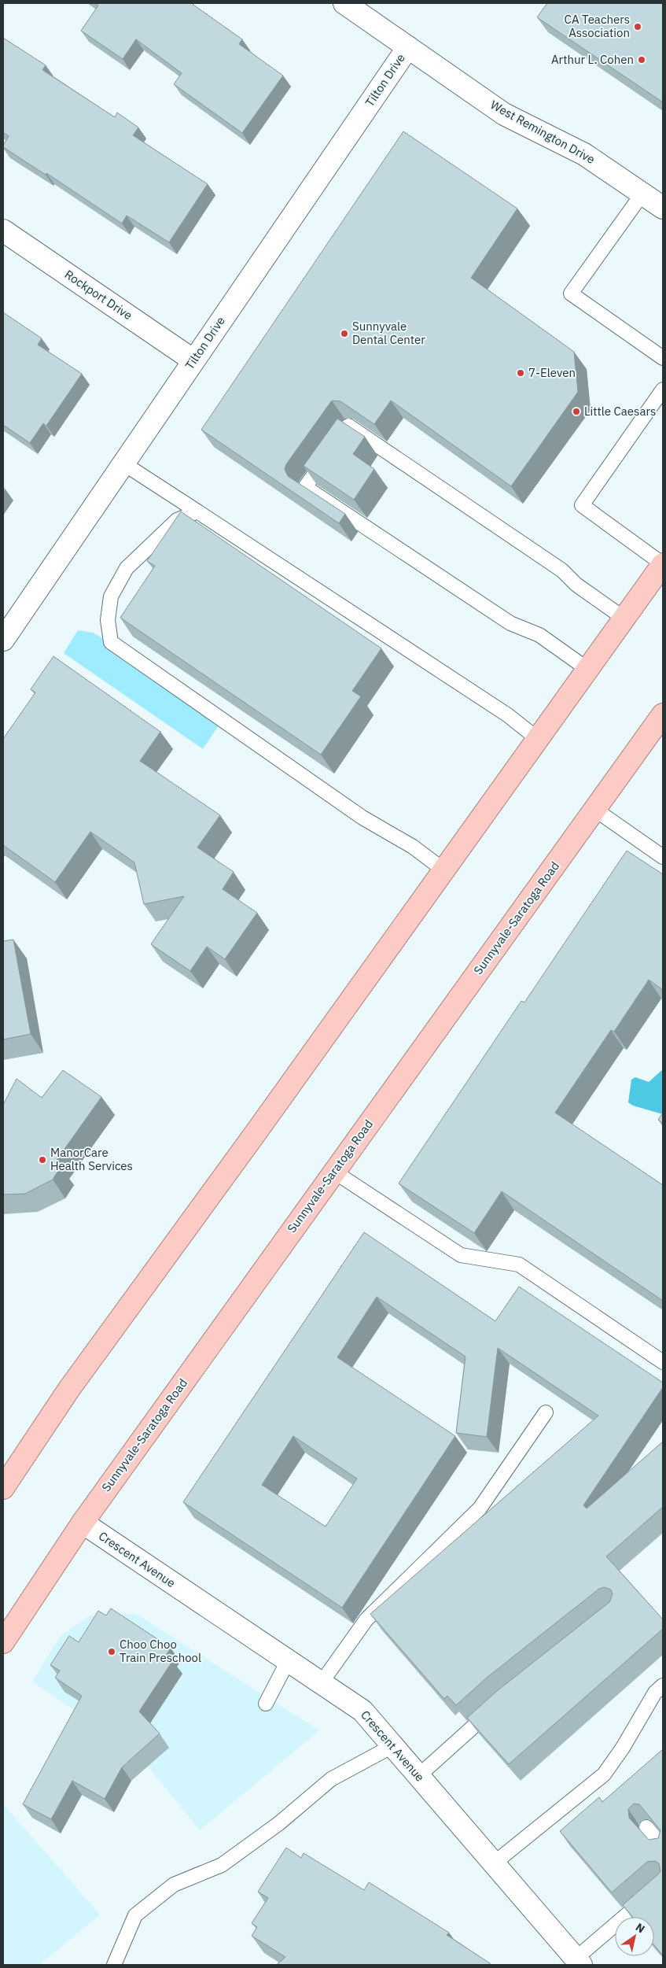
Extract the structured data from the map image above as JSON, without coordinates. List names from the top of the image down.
{
  "streets": {
    "main road": ["Sunnyvale-Saratoga Road"],
    "street": [
      "Tilton Drive",
      "West Remington Drive",
      "Rockport Drive",
      "Crescent Avenue"
    ]
  },
  "crossings": [
    ["Tilton Drive", "West Remington Drive"],
    ["Tilton Drive", "Rockport Drive"],
    ["Sunnyvale-Saratoga Road", "Crescent Avenue"]
  ],
  "places": [
    "CA Teachers Association",
    "Arthur L. Cohen",
    "Sunnyvale Dental Center",
    "7-Eleven",
    "Little Caesars",
    "ManorCare Health Services",
    "Choo Choo Train Preschool"
  ],
  "north": "top right"
}
